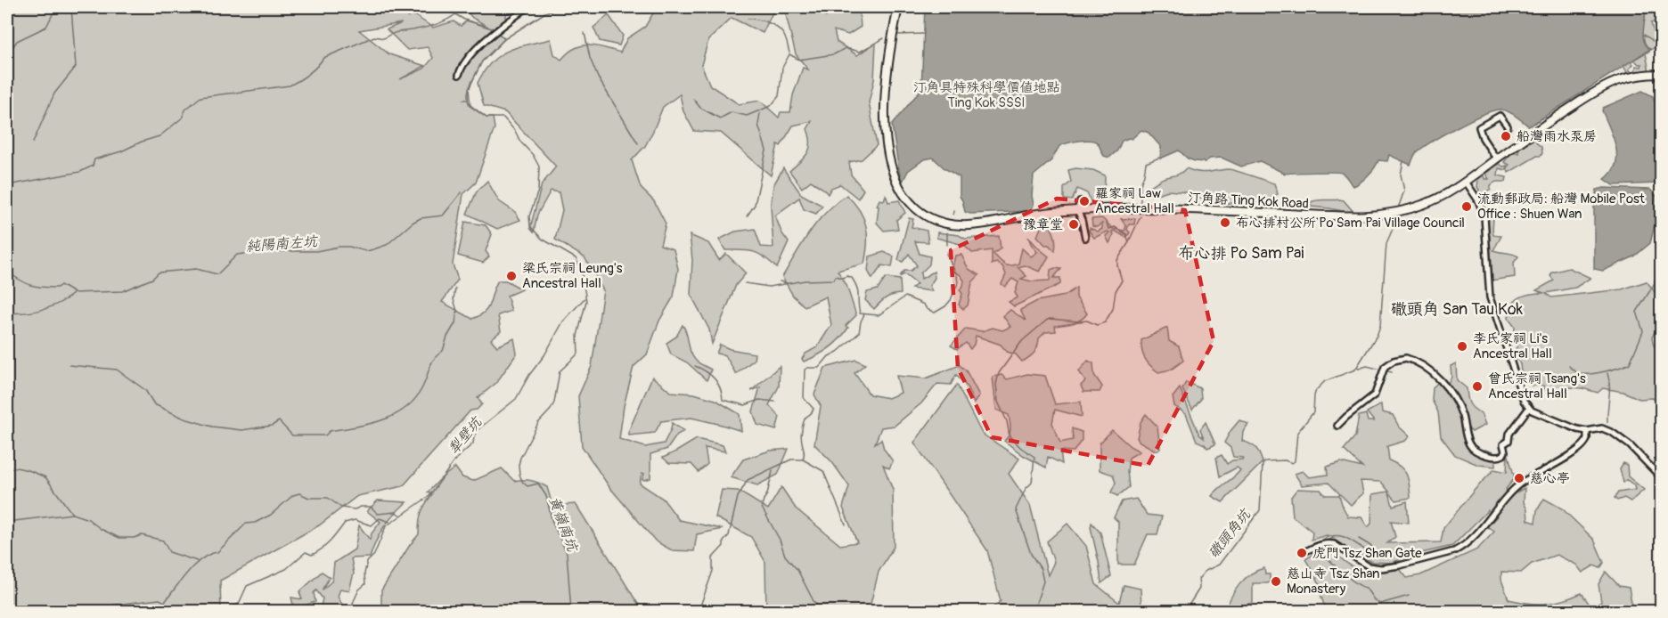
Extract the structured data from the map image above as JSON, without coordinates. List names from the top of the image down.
{
  "streets": {
    "main road": ["汀角路 Ting Kok Road"]
  },
  "districts": ["布心排 Po Sam Pai", "䃟頭角 San Tau Kok"],
  "water": [
    "純陽南左坑",
    "犁壁坑",
    "黃嶺南坑",
    "䃟頭角坑"
  ],
  "parks": ["汀角具特殊科學價值地點 Ting Kok SSSI"],
  "places": [
    "船灣雨水泵房",
    "羅家祠 Law Ancestral Hall",
    "流動郵政局: 船灣 Mobile Post Office : Shuen Wan",
    "布心排村公所 Po Sam Pai Village Council",
    "豫章堂",
    "梁氏宗祠 Leung's Ancestral Hall",
    "李氏家祠 Li's Ancestral Hall",
    "曾氏宗祠 Tsang's Ancestral Hall",
    "慈心亭",
    "虎門 Tsz Shan Gate",
    "慈山寺 Tsz Shan Monastery"
  ]
}
